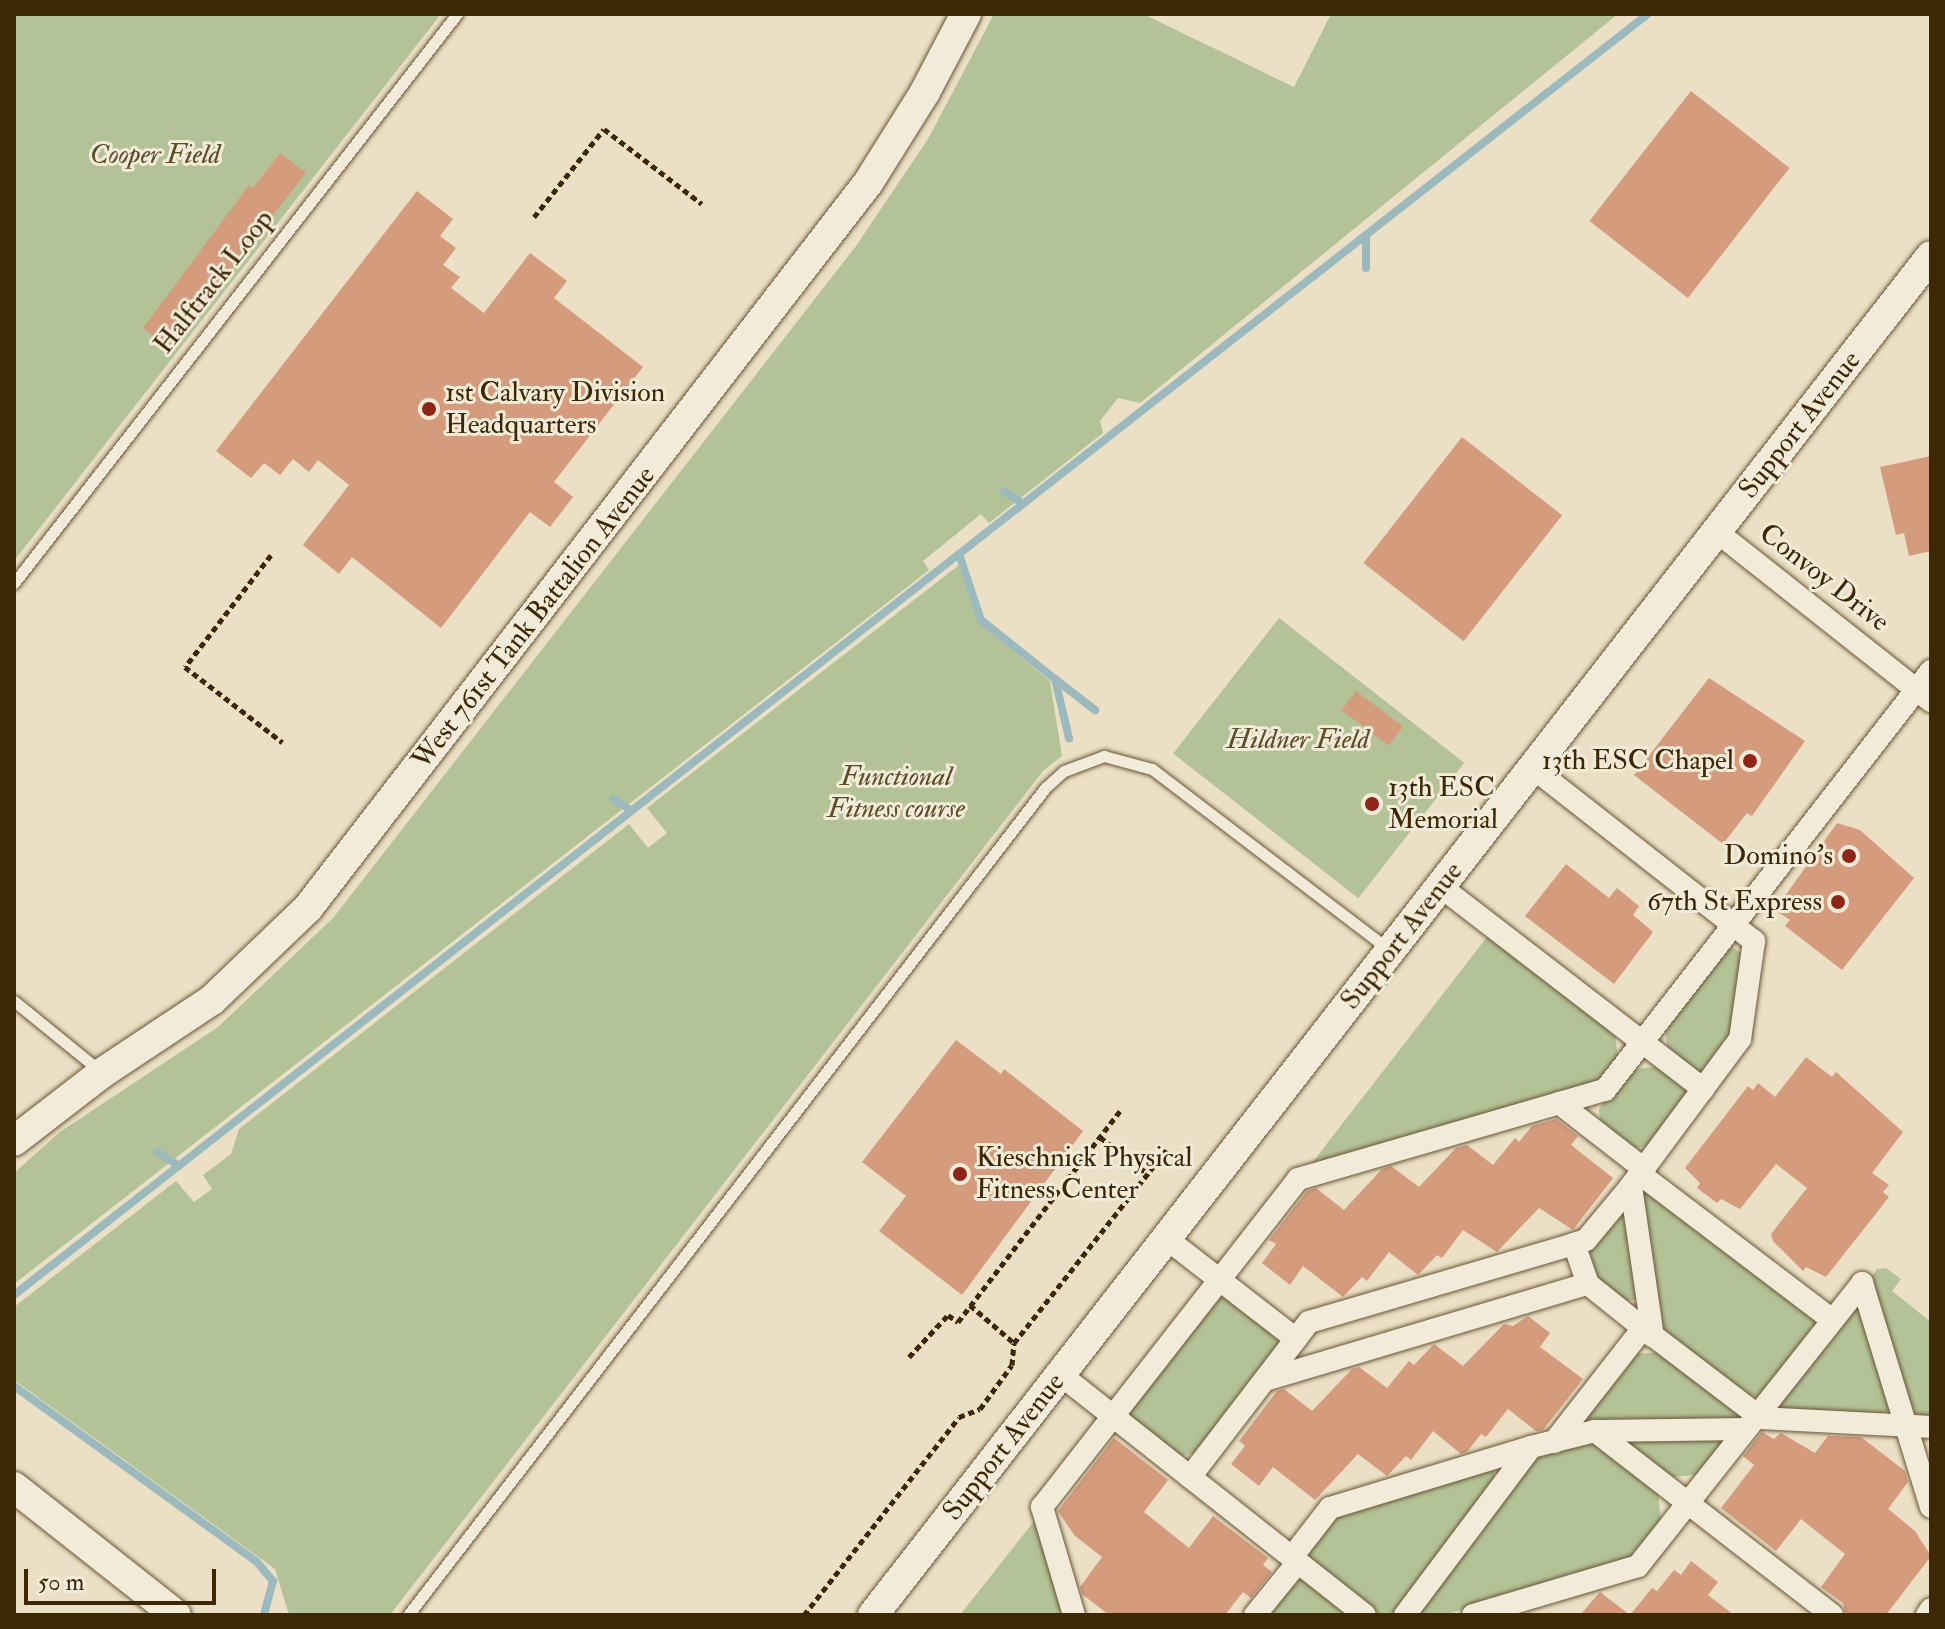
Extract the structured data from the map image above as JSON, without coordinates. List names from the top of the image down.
{
  "streets": {
    "street": ["Support Avenue", "Convoy Drive", "West 761st Tank Battalion Avenue"],
    "lane": ["Halftrack Loop"]
  },
  "crossings": [
    ["Support Avenue", "Convoy Drive"]
  ],
  "parks": ["Cooper Field", "Hildner Field", "Functional Fitness course"],
  "places": [
    "1st Calvary Division Headquarters",
    "13th ESC Chapel",
    "13th ESC Memorial",
    "Domino's",
    "67th St Express",
    "Kieschnick Physical Fitness Center"
  ],
  "scale_bar": "50 m"
}
